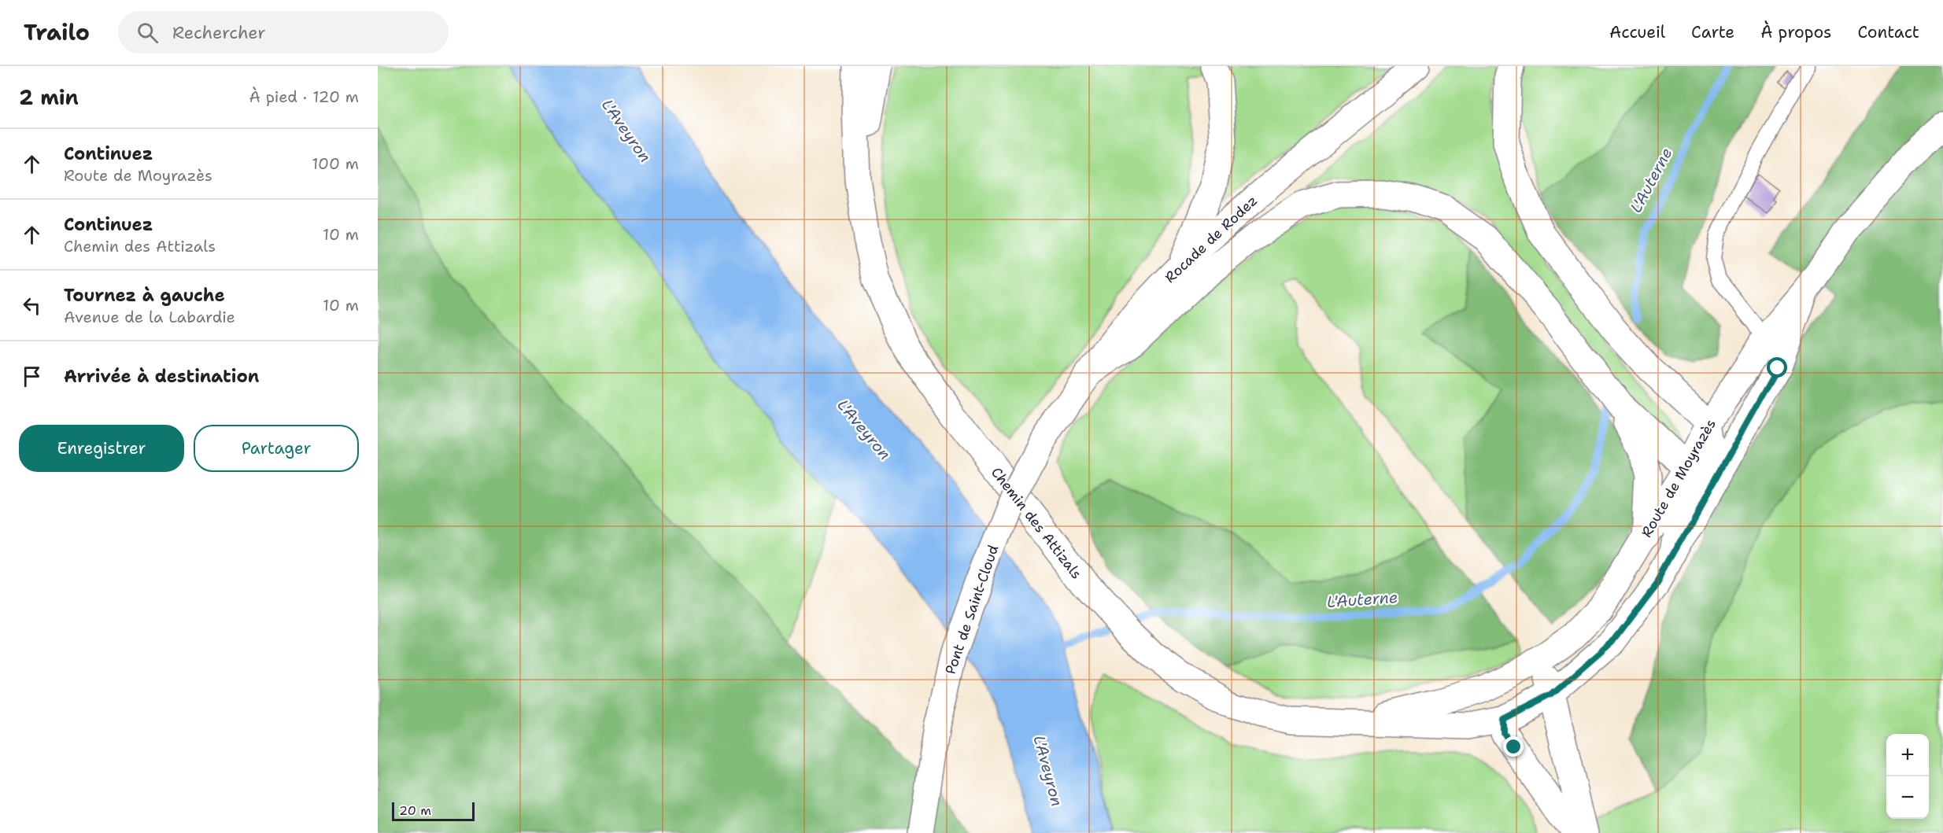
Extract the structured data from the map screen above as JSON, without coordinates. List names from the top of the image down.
{
  "streets": {
    "main road": [
      "Rocade de Rodez",
      "Route de Moyrazès",
      "Chemin des Attizals",
      "Pont de Saint-Cloud"
    ]
  },
  "crossings": [
    ["Rocade de Rodez", "Pont de Saint-Cloud"],
    ["Route de Moyrazès", "Chemin des Attizals"]
  ],
  "water": ["L'Aveyron", "L'Auterne"],
  "scale_bar": "20 m",
  "page": {
    "header": "Trailo",
    "search": "Rechercher",
    "nav": [
      "Accueil",
      "Carte",
      "À propos",
      "Contact"
    ],
    "heading": ["2 min", "À pied · 120 m"],
    "list": [
      ["Continuez", "Route de Moyrazès", "100 m"],
      ["Continuez", "Chemin des Attizals", "10 m"],
      ["Tournez à gauche", "Avenue de la Labardie", "10 m"],
      "Arrivée à destination"
    ],
    "buttons": ["Enregistrer", "Partager"],
    "map_buttons": ["+", "−"],
    "scale": "20 m"
  }
}
